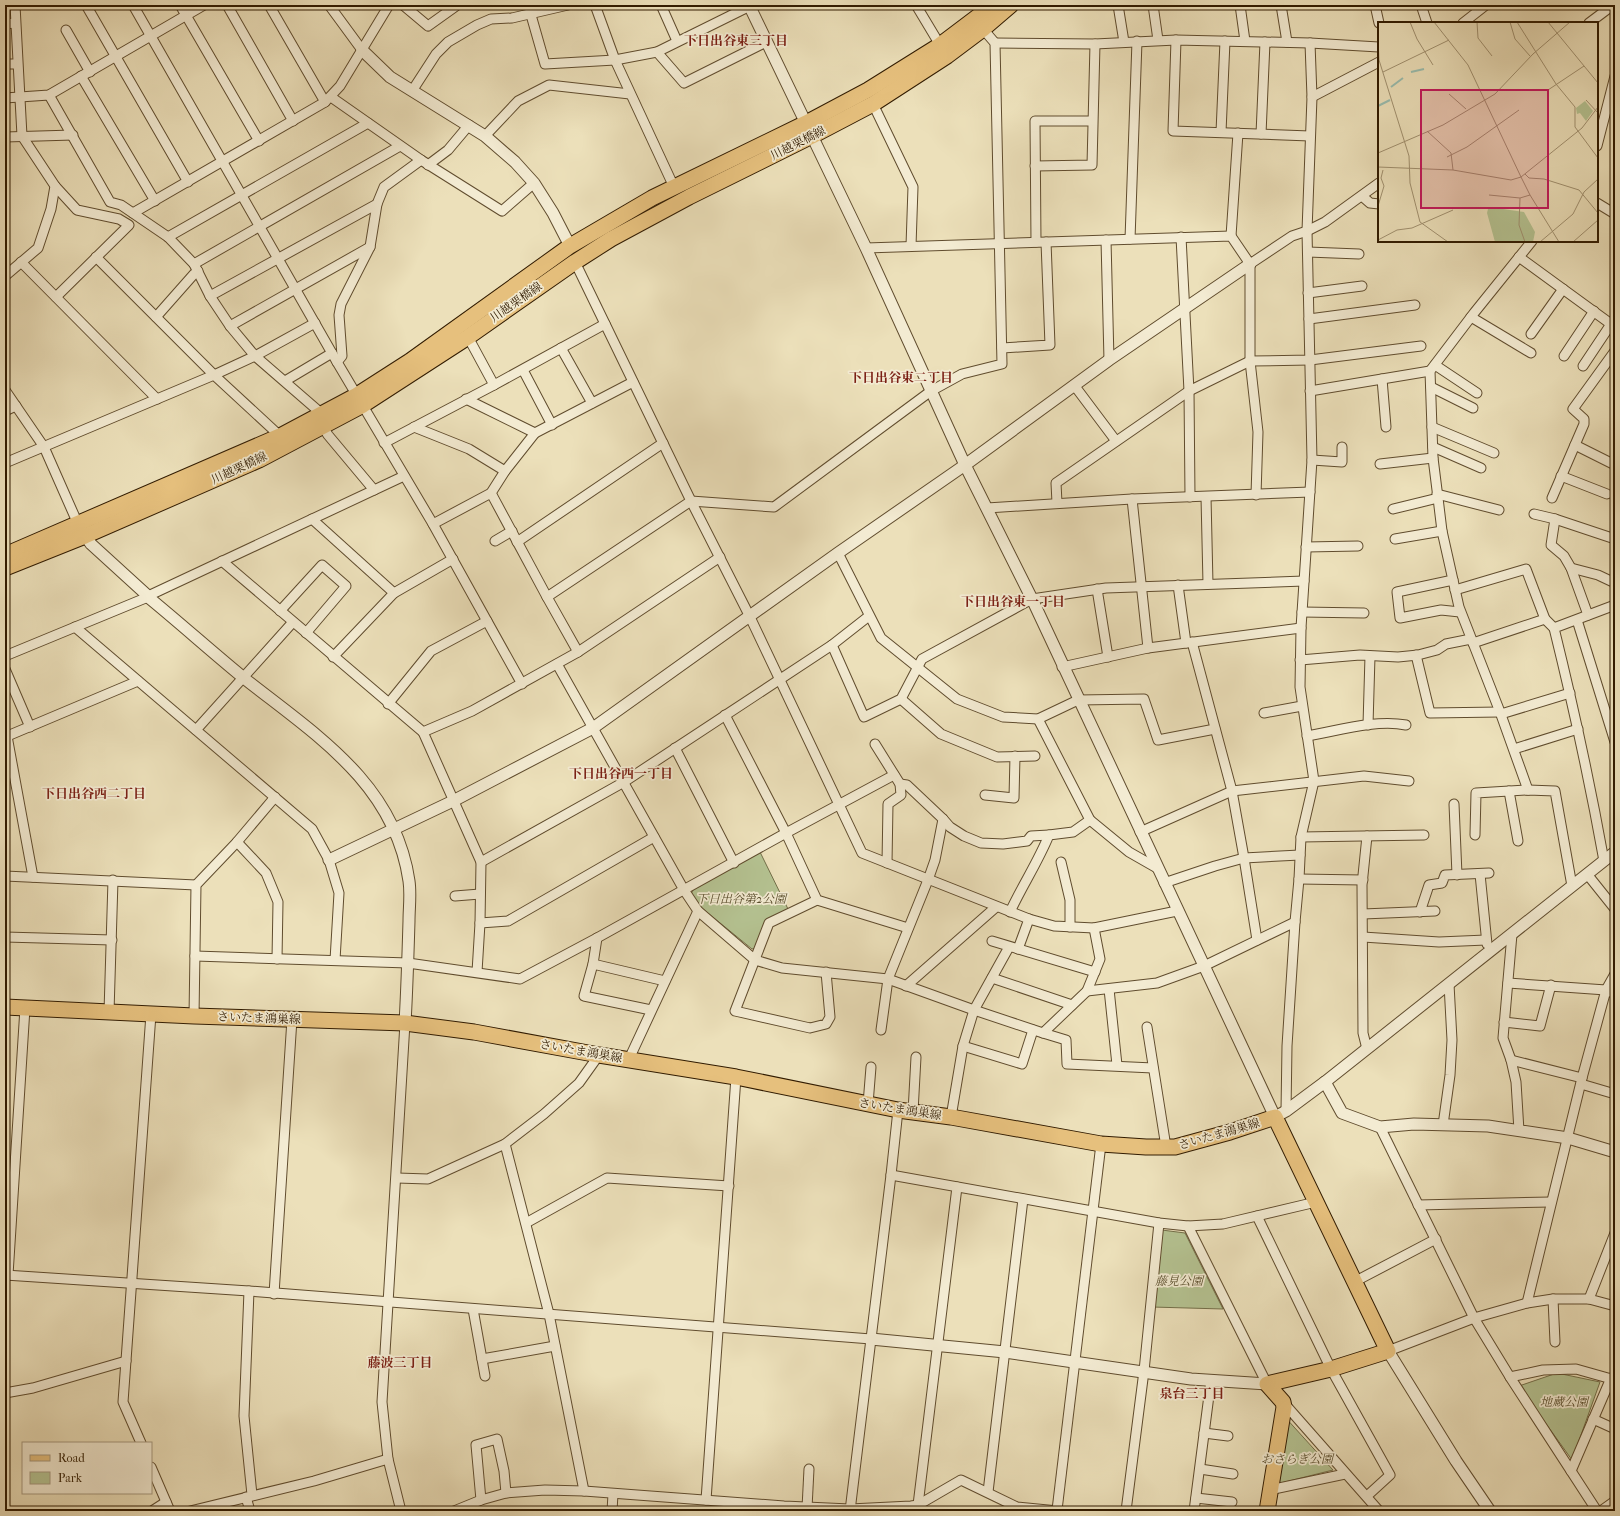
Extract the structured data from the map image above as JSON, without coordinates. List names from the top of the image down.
{
  "streets": {
    "main road": ["川越栗橋線", "さいたま鴻巣線"]
  },
  "districts": [
    "下日出谷東三丁目",
    "下日出谷東二丁目",
    "下日出谷東一丁目",
    "下日出谷西一丁目",
    "下日出谷西二丁目",
    "藤波三丁目",
    "泉台三丁目"
  ],
  "parks": [
    "下日出谷第2公園",
    "藤見公園",
    "地蔵公園",
    "おさらぎ公園"
  ],
  "legend": ["Road", "Park"]
}
